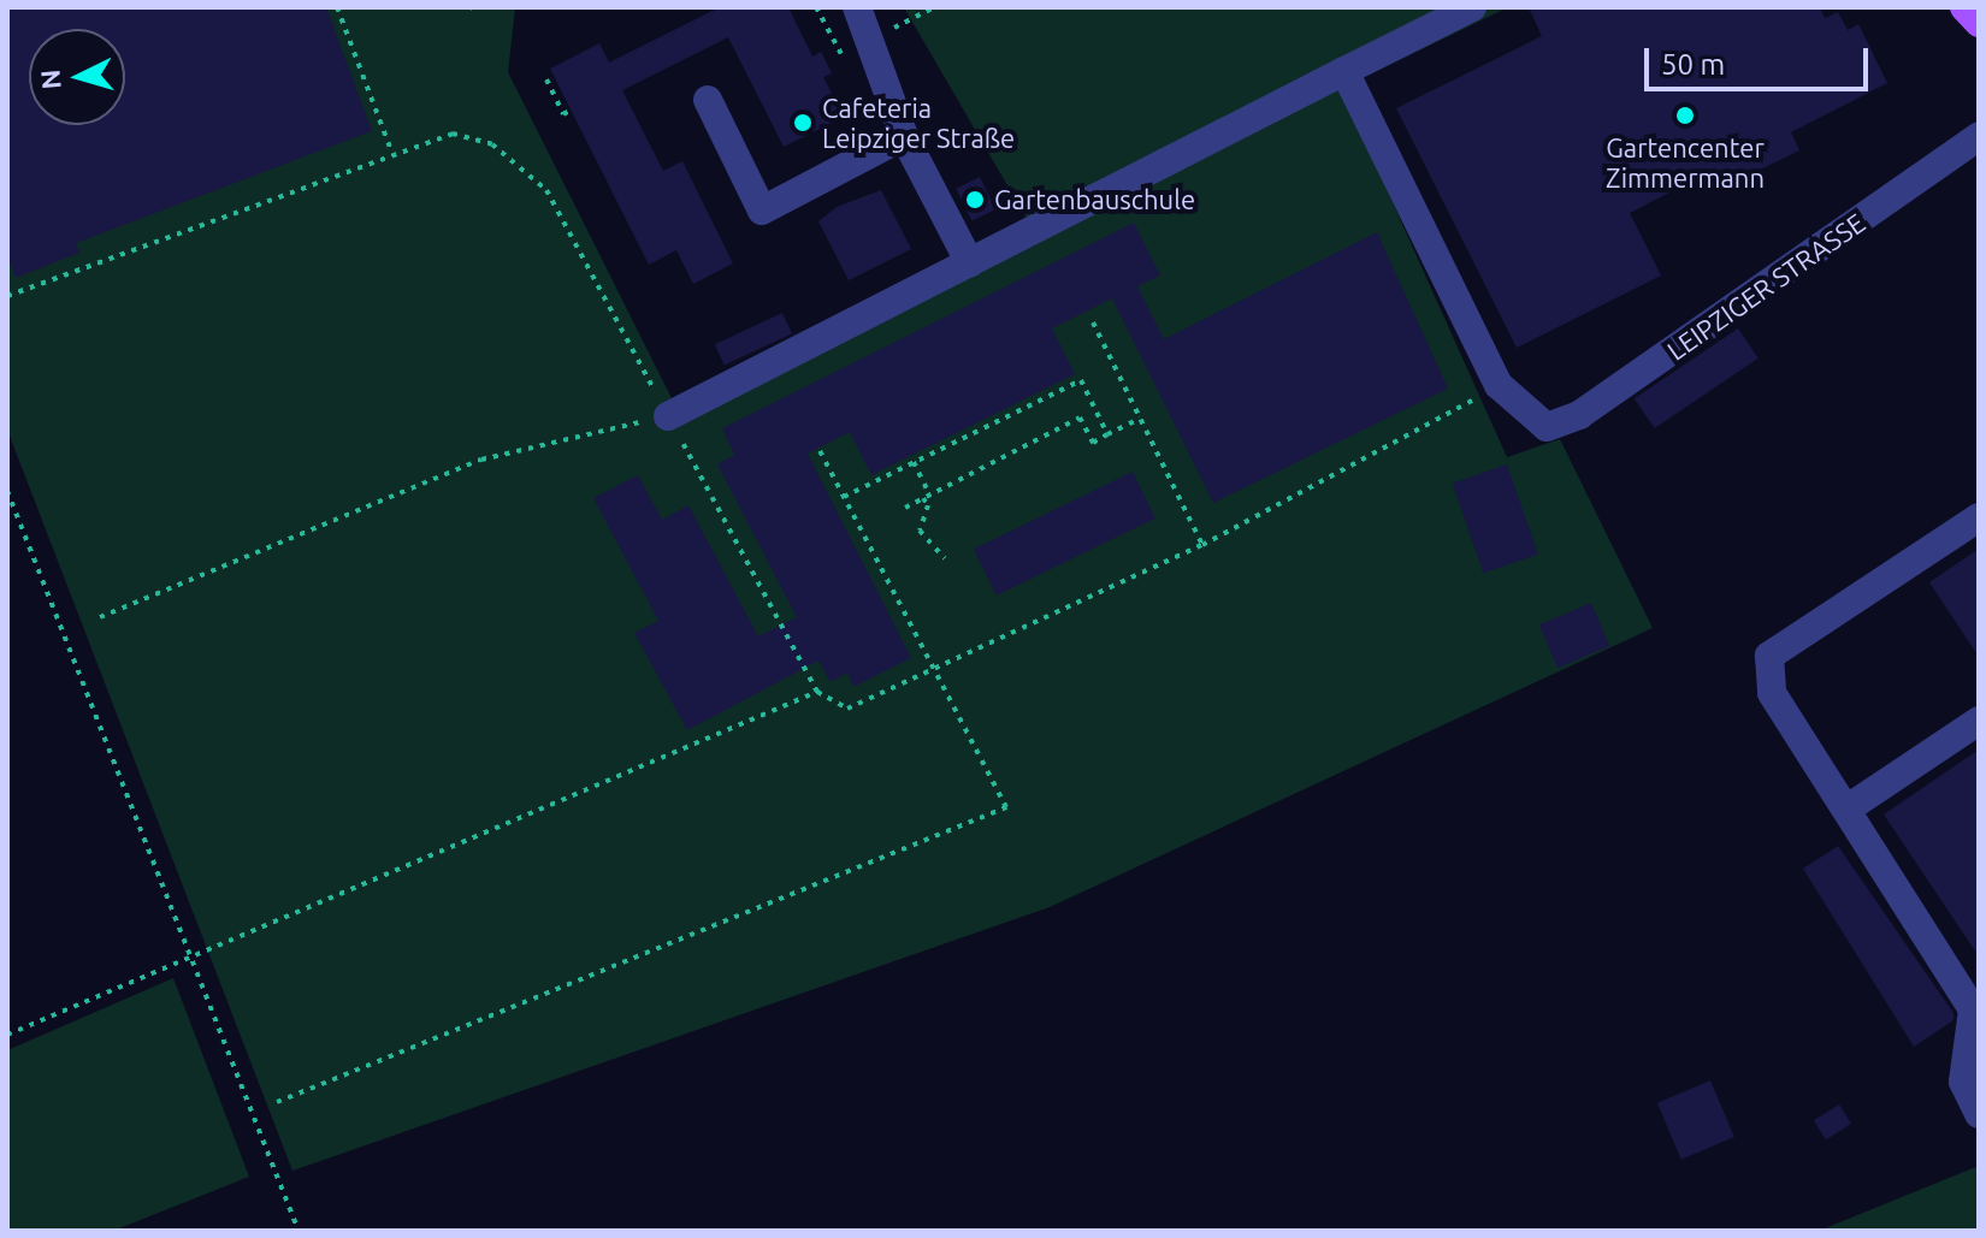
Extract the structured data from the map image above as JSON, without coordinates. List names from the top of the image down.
{
  "streets": {
    "lane": ["LEIPZIGER STRASSE"]
  },
  "places": ["Gartencenter Zimmermann", "Cafeteria Leipziger Straße", "Gartenbauschule"],
  "scale_bar": "50 m",
  "north": "left"
}
